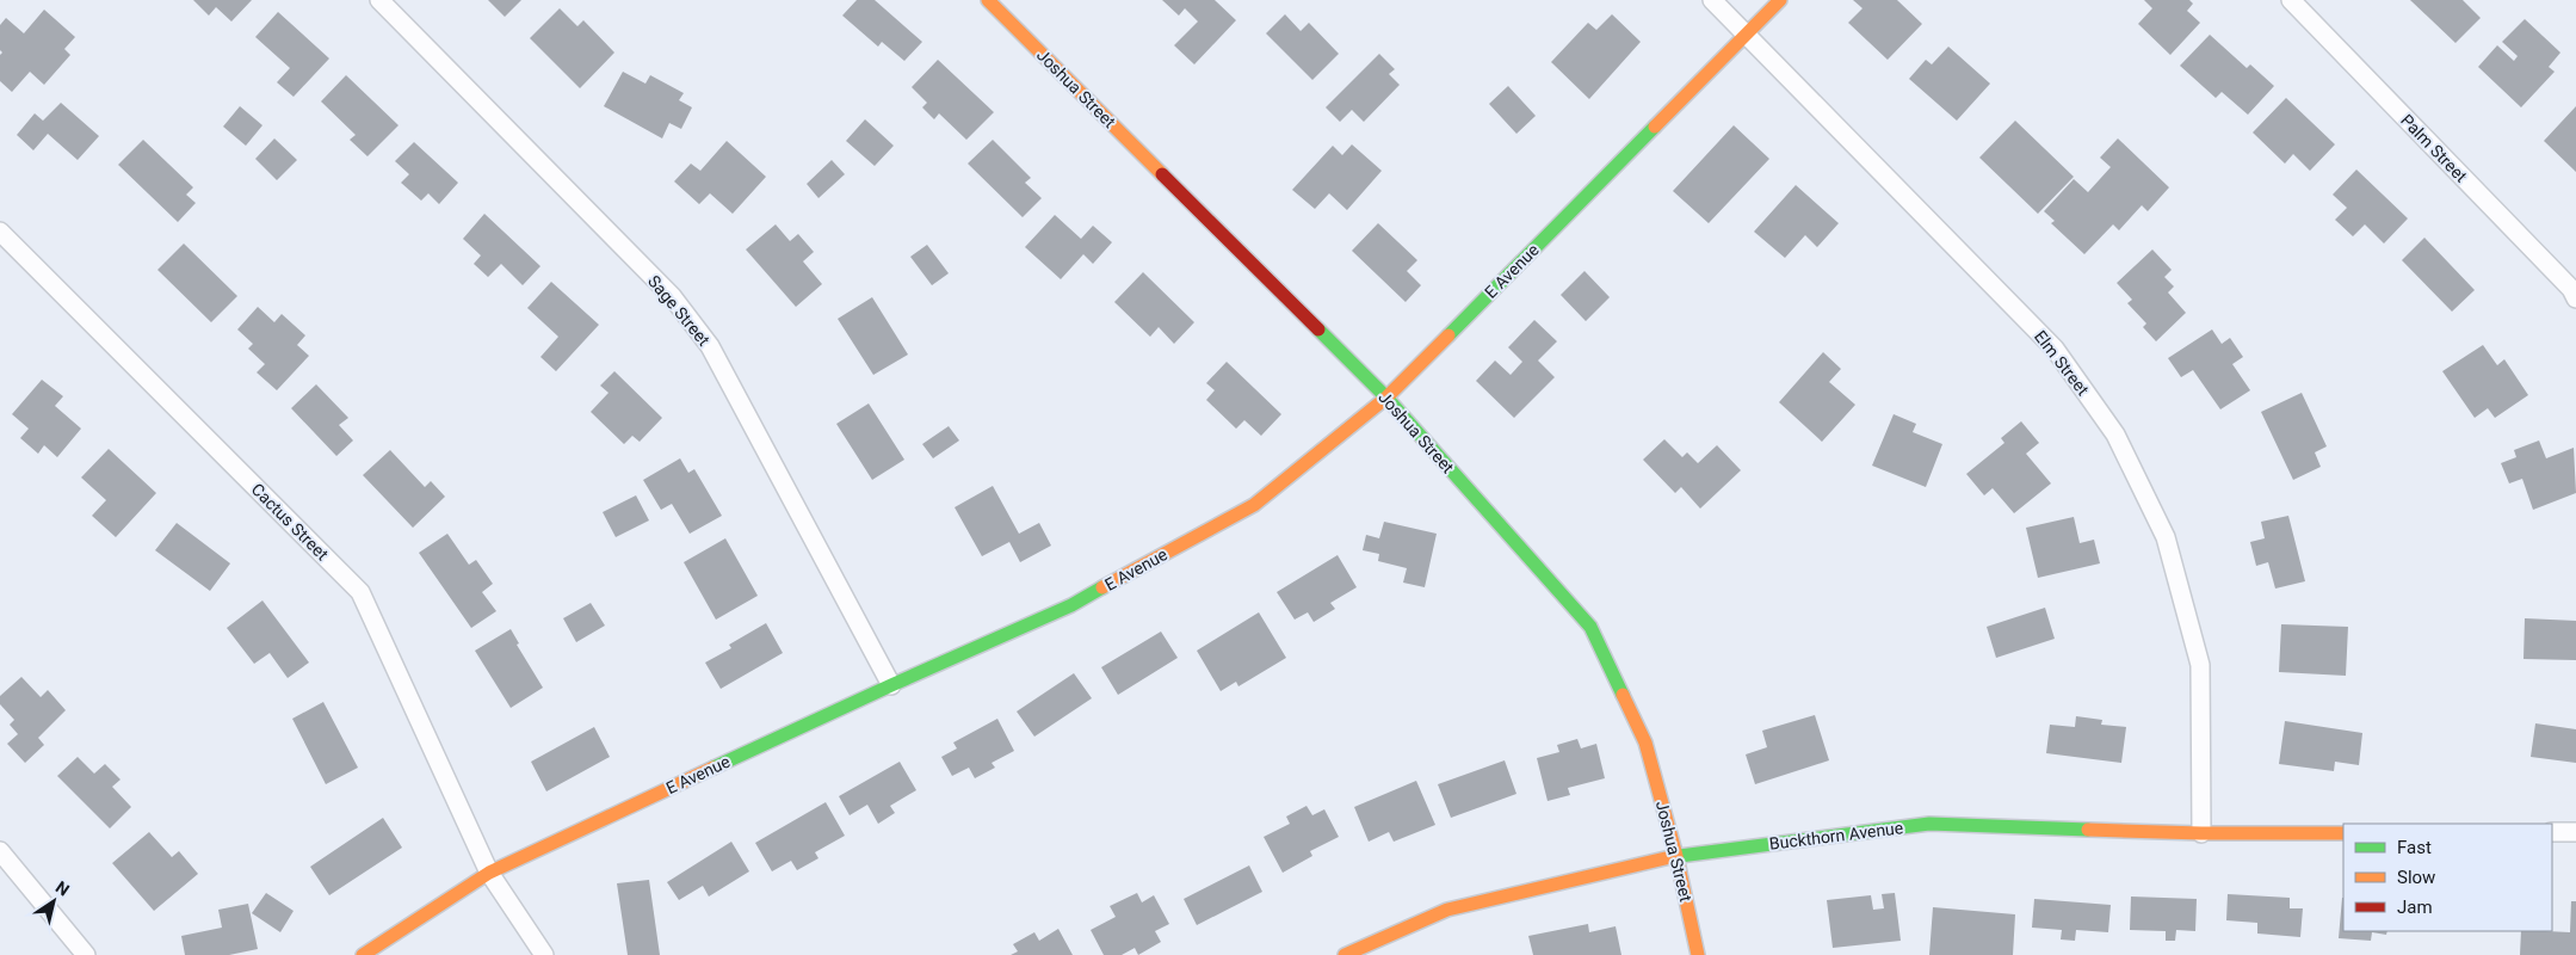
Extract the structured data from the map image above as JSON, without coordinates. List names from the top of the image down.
{
  "streets": {
    "street": [
      "Joshua Street",
      "Palm Street",
      "E Avenue",
      "Sage Street",
      "Elm Street",
      "Cactus Street",
      "Buckthorn Avenue"
    ]
  },
  "crossings": [
    ["Joshua Street", "E Avenue"],
    ["Joshua Street", "Buckthorn Avenue"],
    ["E Avenue", "Sage Street"],
    ["E Avenue", "Elm Street"],
    ["E Avenue", "Cactus Street"],
    ["Elm Street", "Buckthorn Avenue"]
  ],
  "legend": ["Fast", "Slow", "Jam"],
  "north": "top right"
}
